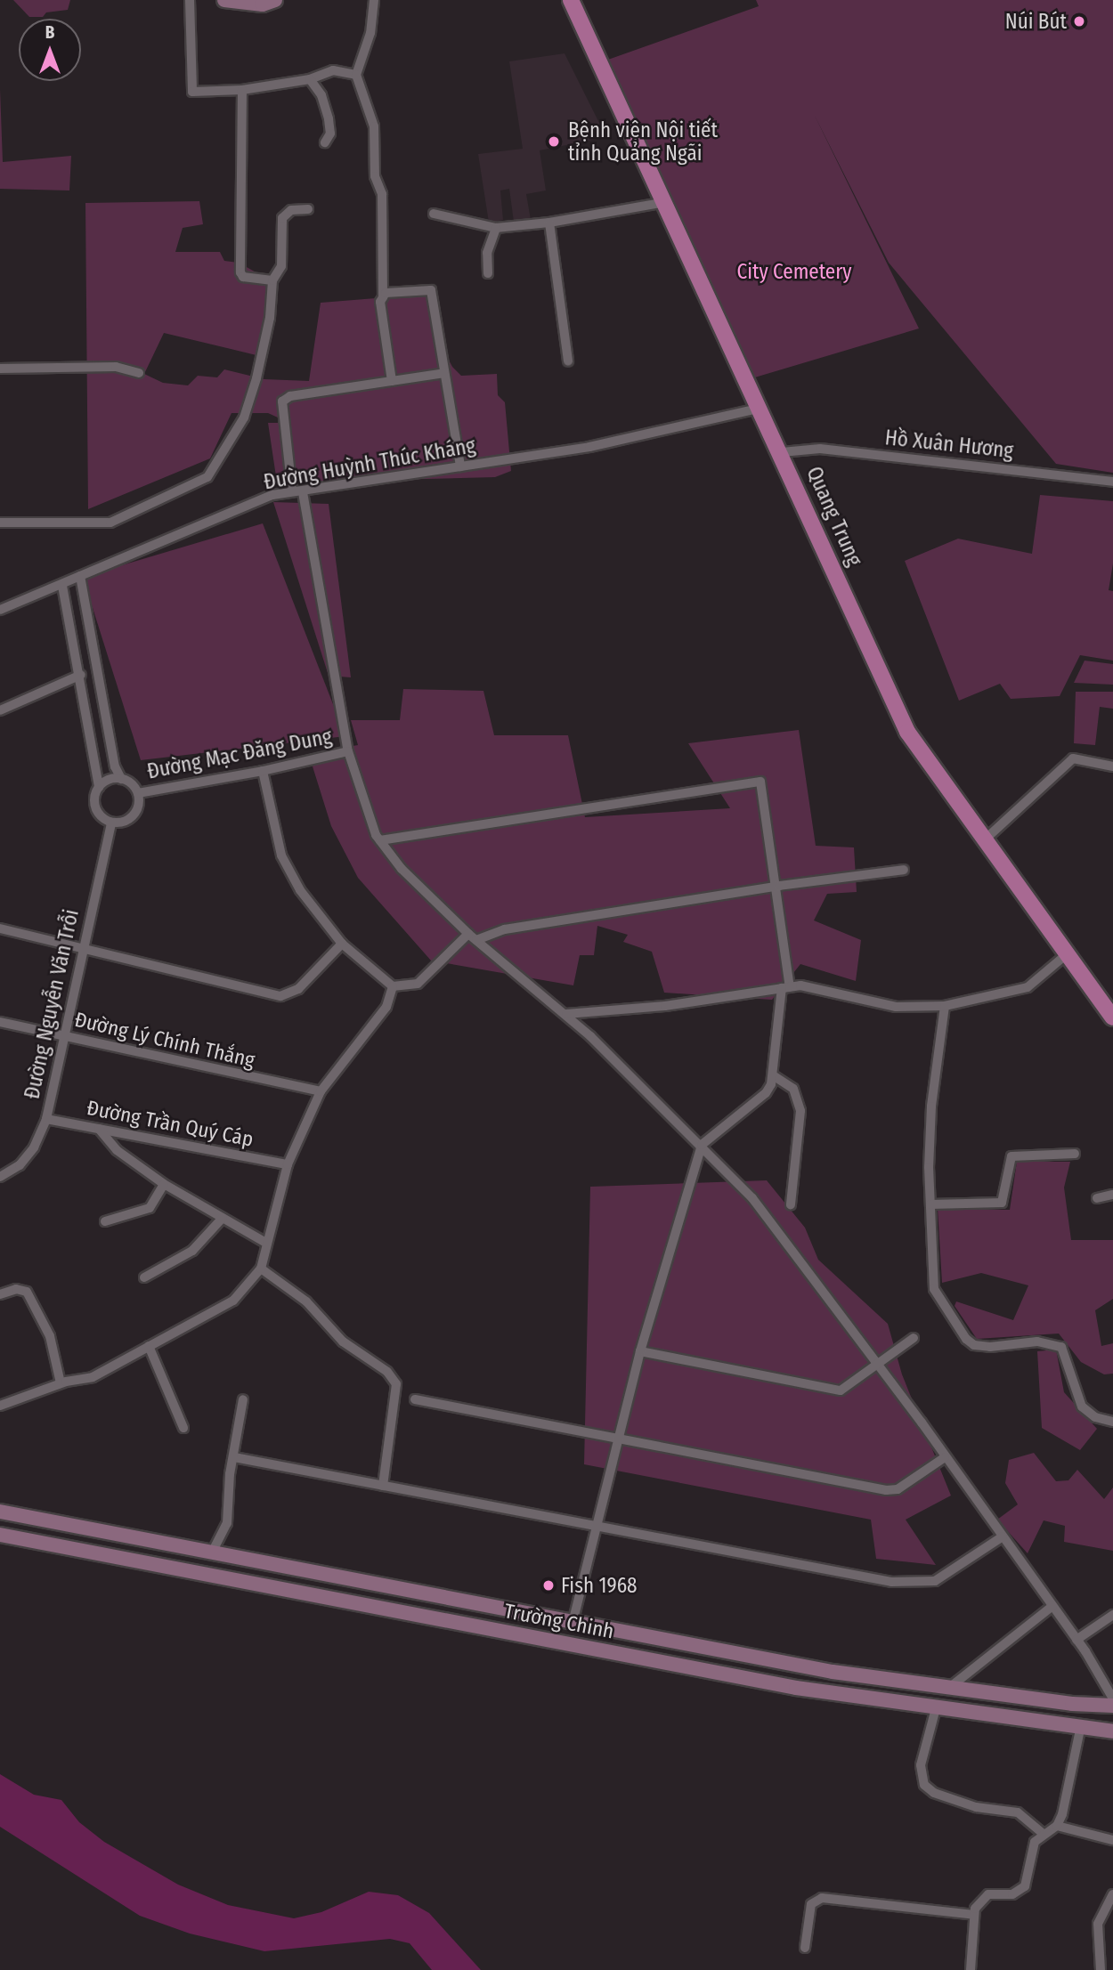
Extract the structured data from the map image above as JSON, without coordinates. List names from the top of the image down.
{
  "streets": {
    "main road": ["Quang Trung"],
    "street": [
      "Hồ Xuân Hương",
      "Đường Huỳnh Thúc Kháng",
      "Đường Mạc Đăng Dung",
      "Đường Nguyễn Văn Trỗi",
      "Đường Lý Chính Thắng",
      "Đường Trần Quý Cáp",
      "Trường Chinh"
    ]
  },
  "crossings": [
    ["Hồ Xuân Hương", "Quang Trung"],
    ["Đường Huỳnh Thúc Kháng", "Quang Trung"],
    ["Đường Mạc Đăng Dung", "Đường Nguyễn Văn Trỗi"],
    ["Đường Nguyễn Văn Trỗi", "Đường Lý Chính Thắng"],
    ["Đường Nguyễn Văn Trỗi", "Đường Trần Quý Cáp"]
  ],
  "parks": ["City Cemetery"],
  "places": ["Núi Bút", "Bệnh viện Nội tiết tỉnh Quảng Ngãi", "Fish 1968"],
  "north": "top"
}
